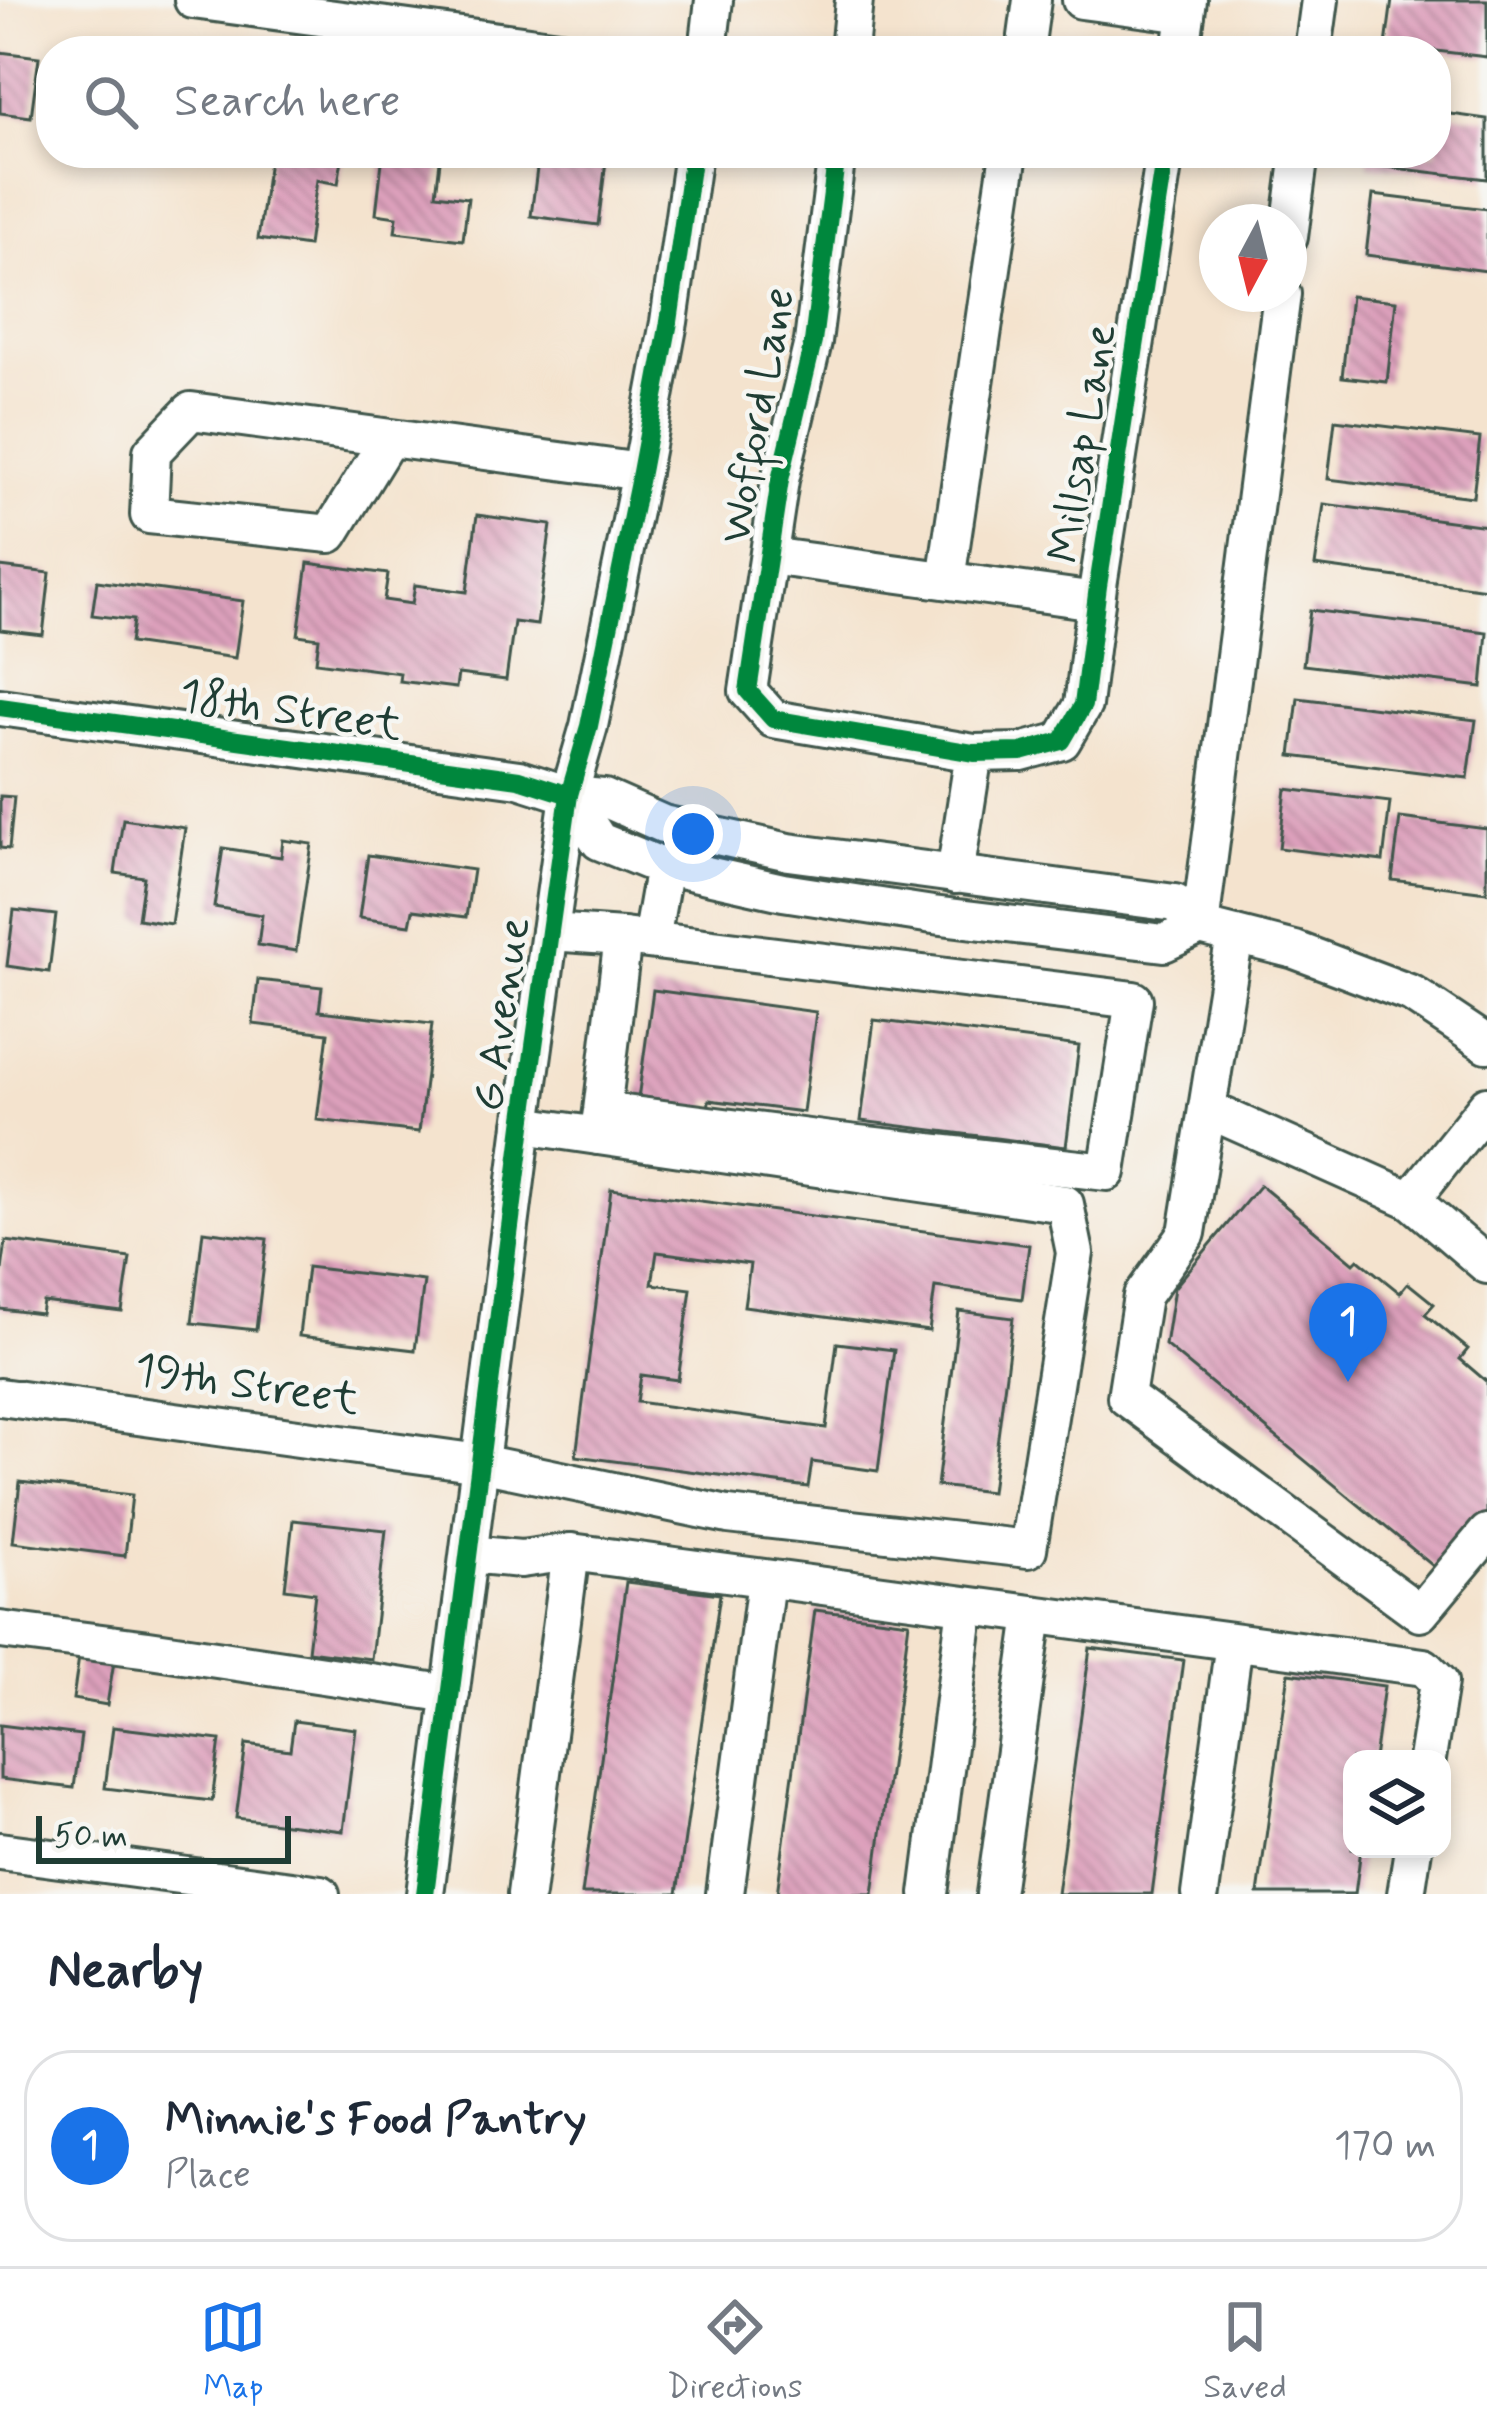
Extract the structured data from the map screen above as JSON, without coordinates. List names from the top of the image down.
{
  "streets": {
    "street": [
      "Wofford Lane",
      "Millsap Lane",
      "18th Street",
      "G Avenue",
      "19th Street"
    ]
  },
  "crossings": [
    ["Wofford Lane", "Millsap Lane"],
    ["18th Street", "G Avenue"],
    ["G Avenue", "19th Street"]
  ],
  "scale_bar": "50 m",
  "north": "bottom",
  "page": {
    "search": "Search here",
    "pins": "1",
    "scale": "50 m",
    "heading": "Nearby",
    "list": [
      {
        "mark": "1",
        "name": "Minnie's Food Pantry",
        "note": "Place",
        "value": "170 m"
      }
    ],
    "nav": ["Map", "Directions", "Saved"]
  }
}
